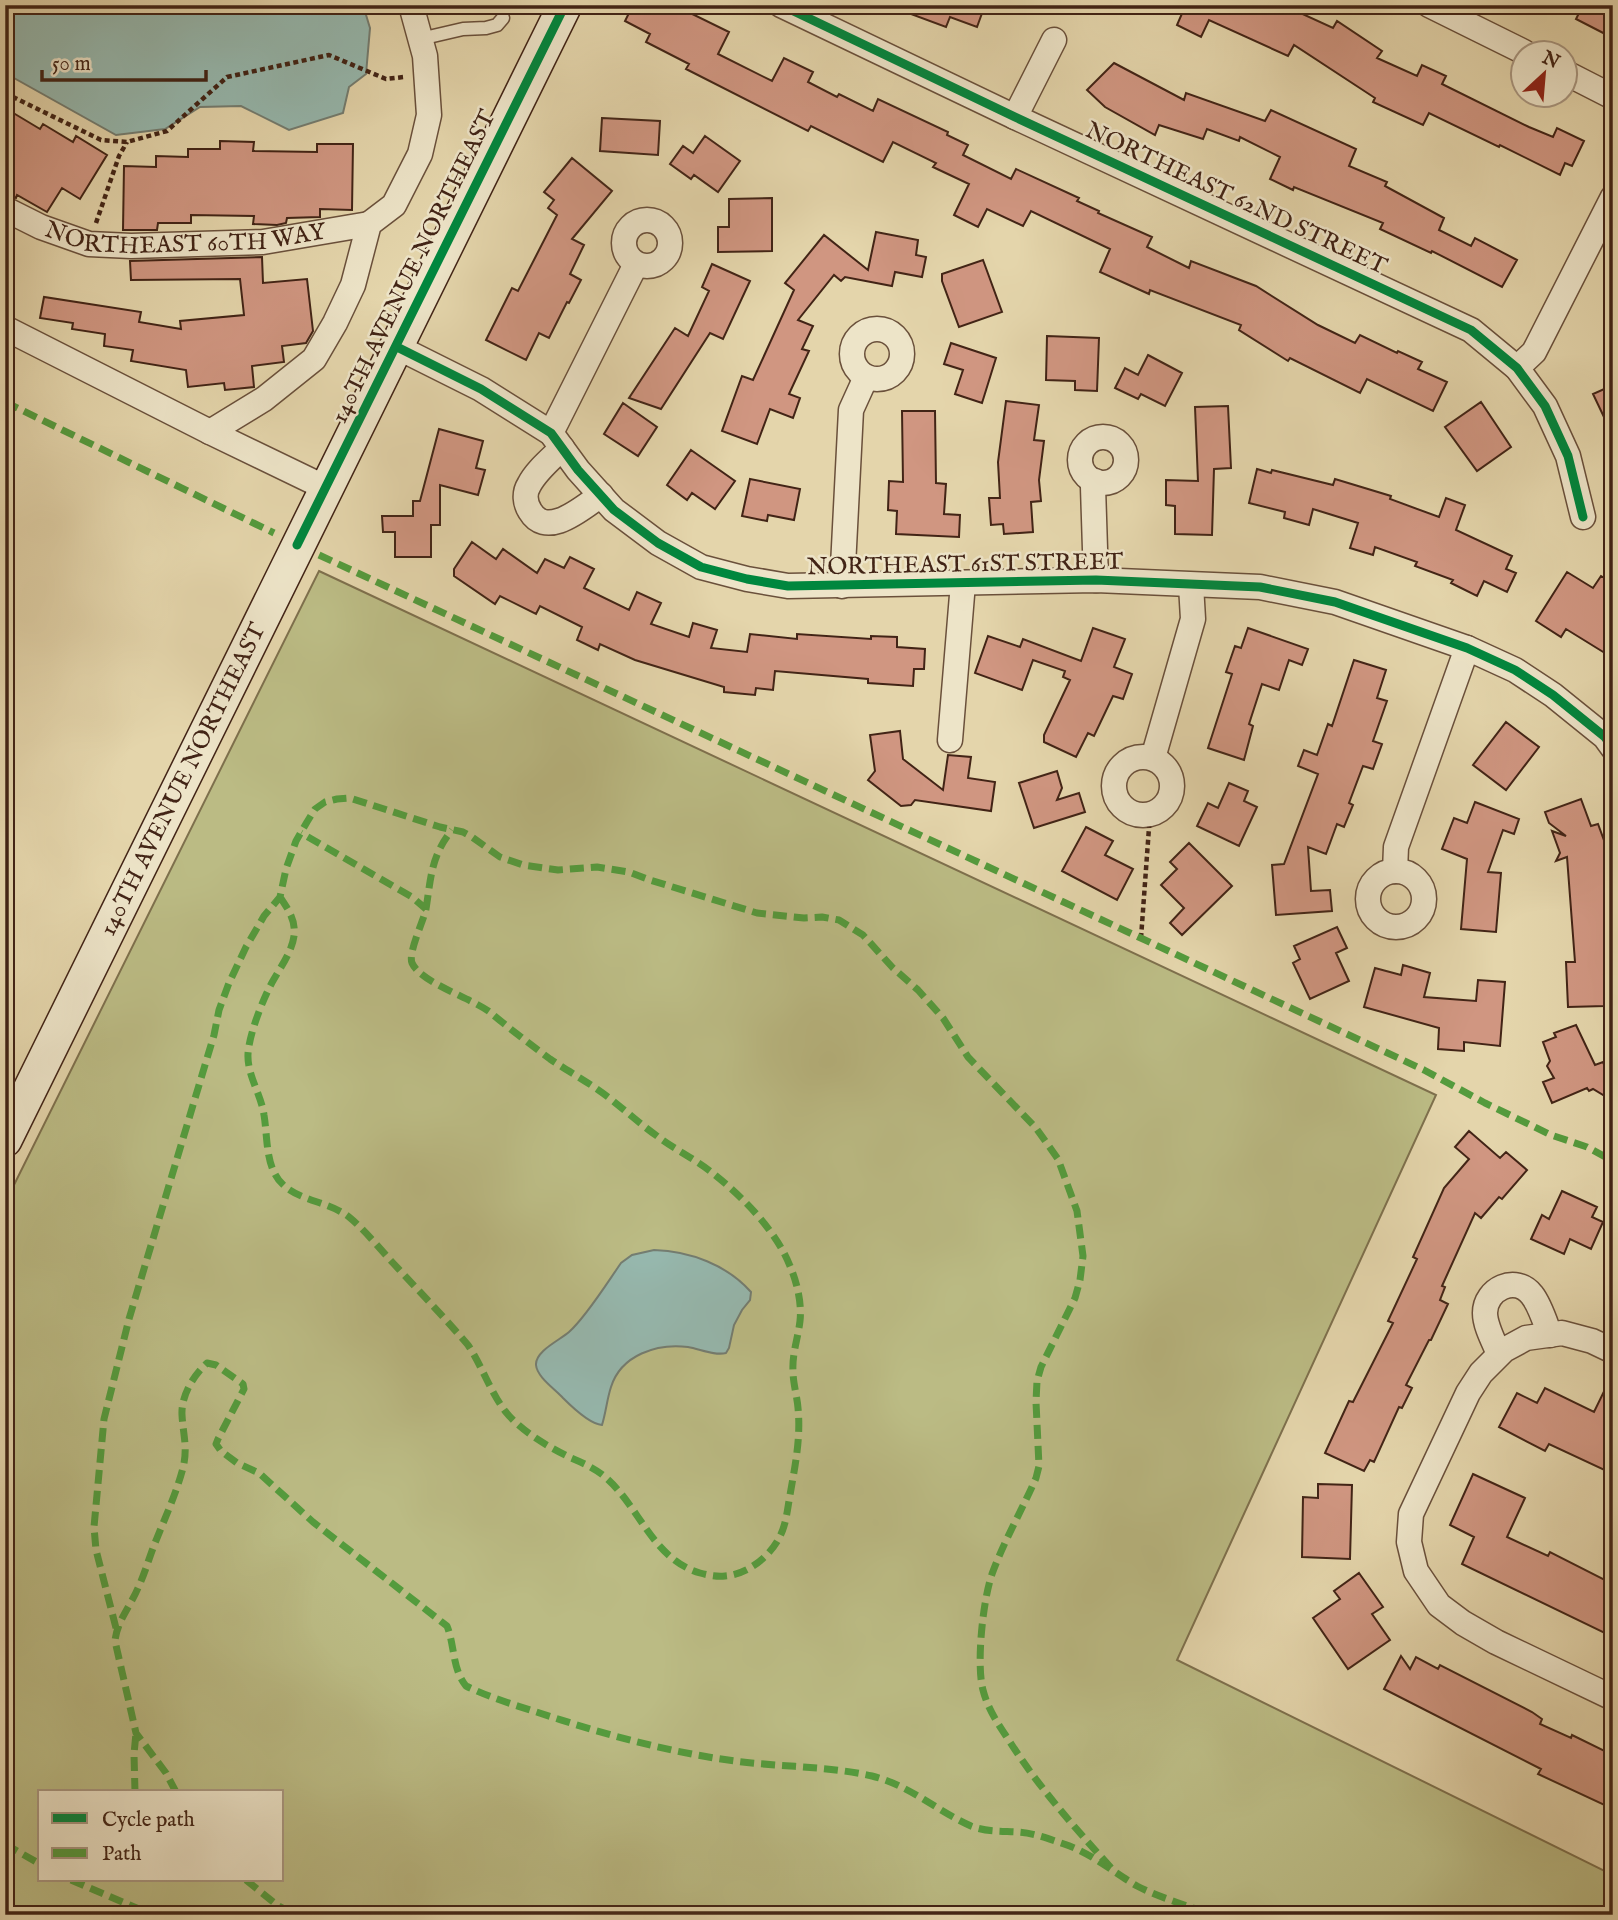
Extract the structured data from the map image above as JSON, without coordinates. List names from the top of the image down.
{
  "streets": {
    "street": [
      "NORTHEAST 62ND STREET",
      "NORTHEAST 60TH WAY",
      "140TH AVENUE NORTHEAST",
      "NORTHEAST 61ST STREET"
    ]
  },
  "crossings": [
    ["140TH AVENUE NORTHEAST", "NORTHEAST 61ST STREET"]
  ],
  "legend": ["Cycle path", "Path"],
  "scale_bar": "50 m",
  "north": "top right"
}
